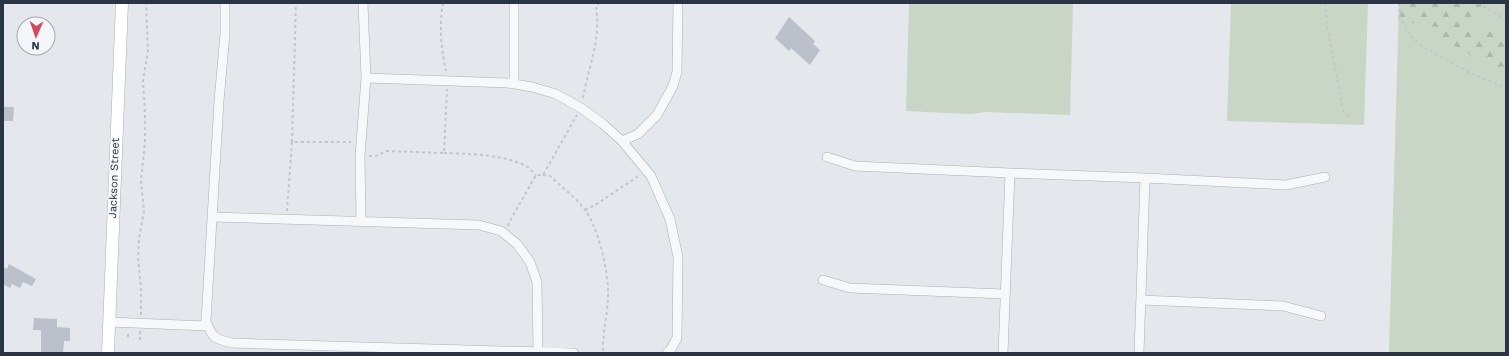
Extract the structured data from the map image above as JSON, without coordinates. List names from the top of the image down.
{
  "streets": {
    "main road": ["Jackson Street"]
  },
  "north": "bottom"
}
